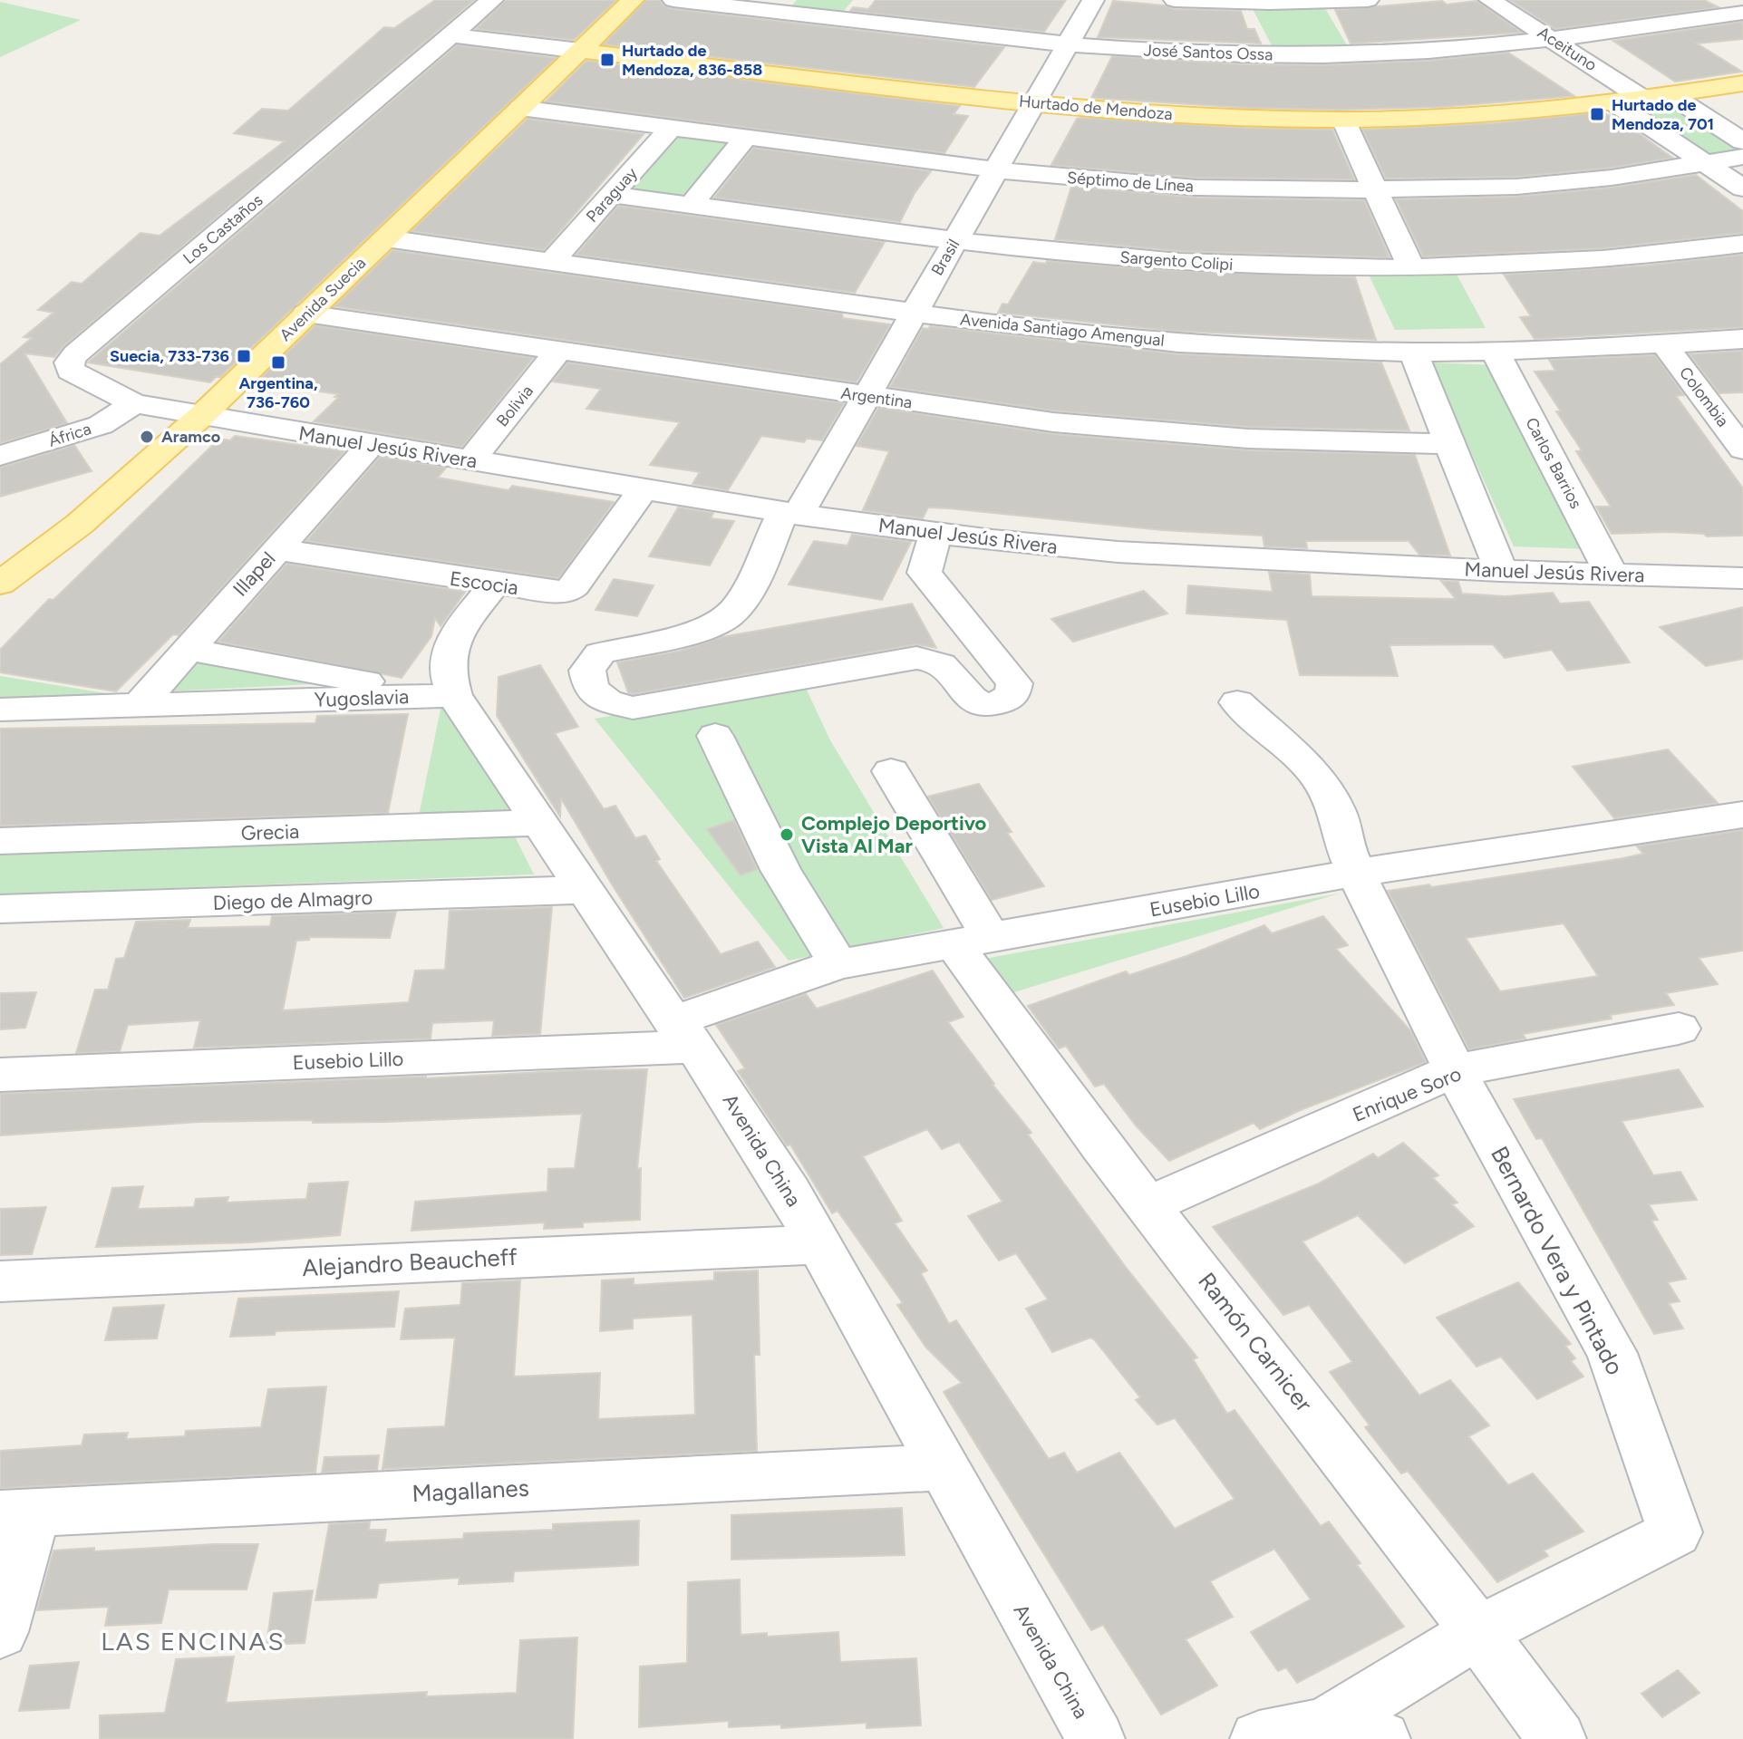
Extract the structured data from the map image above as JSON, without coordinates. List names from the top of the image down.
{
  "streets": {
    "main road": ["Hurtado de Mendoza", "Avenida Suecia"],
    "street": [
      "Aceituno",
      "José Santos Ossa",
      "Séptimo de Línea",
      "Paraguay",
      "Los Castaños",
      "Brasil",
      "Sargento Colipi",
      "Avenida Santiago Amengual",
      "Colombia",
      "Argentina",
      "Bolivia",
      "África",
      "Manuel Jesús Rivera",
      "Carlos Barrios",
      "Illapel",
      "Escocia",
      "Yugoslavia",
      "Grecia",
      "Diego de Almagro",
      "Eusebio Lillo",
      "Enrique Soro",
      "Avenida China",
      "Bernardo Vera y Pintado",
      "Alejandro Beaucheff",
      "Ramón Carnicer",
      "Magallanes"
    ]
  },
  "crossings": [
    ["Aceituno", "José Santos Ossa"],
    ["Aceituno", "Hurtado de Mendoza"],
    ["José Santos Ossa", "Brasil"],
    ["Hurtado de Mendoza", "Los Castaños"],
    ["Hurtado de Mendoza", "Brasil"],
    ["Hurtado de Mendoza", "Avenida Suecia"],
    ["Séptimo de Línea", "Paraguay"],
    ["Séptimo de Línea", "Brasil"],
    ["Séptimo de Línea", "Avenida Suecia"],
    ["Paraguay", "Sargento Colipi"],
    ["Paraguay", "Avenida Santiago Amengual"],
    ["Los Castaños", "Avenida Suecia"],
    ["Los Castaños", "África"],
    ["Los Castaños", "Manuel Jesús Rivera"],
    ["Brasil", "Sargento Colipi"],
    ["Brasil", "Avenida Santiago Amengual"],
    ["Brasil", "Argentina"],
    ["Brasil", "Manuel Jesús Rivera"],
    ["Avenida Suecia", "Avenida Santiago Amengual"],
    ["Avenida Suecia", "Argentina"],
    ["Avenida Suecia", "Manuel Jesús Rivera"],
    ["Avenida Santiago Amengual", "Colombia"],
    ["Avenida Santiago Amengual", "Carlos Barrios"],
    ["Argentina", "Bolivia"],
    ["Bolivia", "Manuel Jesús Rivera"],
    ["Manuel Jesús Rivera", "Carlos Barrios"],
    ["Manuel Jesús Rivera", "Illapel"],
    ["Manuel Jesús Rivera", "Escocia"],
    ["Illapel", "Escocia"],
    ["Illapel", "Yugoslavia"],
    ["Escocia", "Avenida China"],
    ["Yugoslavia", "Avenida China"],
    ["Grecia", "Avenida China"],
    ["Diego de Almagro", "Avenida China"],
    ["Eusebio Lillo", "Avenida China"],
    ["Eusebio Lillo", "Bernardo Vera y Pintado"],
    ["Eusebio Lillo", "Ramón Carnicer"],
    ["Enrique Soro", "Bernardo Vera y Pintado"],
    ["Enrique Soro", "Ramón Carnicer"],
    ["Avenida China", "Alejandro Beaucheff"],
    ["Avenida China", "Magallanes"],
    ["Bernardo Vera y Pintado", "Ramón Carnicer"]
  ],
  "districts": ["LAS ENCINAS"],
  "places": {
    "transit": [
      "Hurtado de Mendoza, 836-858",
      "Hurtado de Mendoza, 701",
      "Suecia, 733-736",
      "Argentina, 736-760"
    ],
    "other": ["Aramco", "Complejo Deportivo Vista Al Mar"]
  }
}
